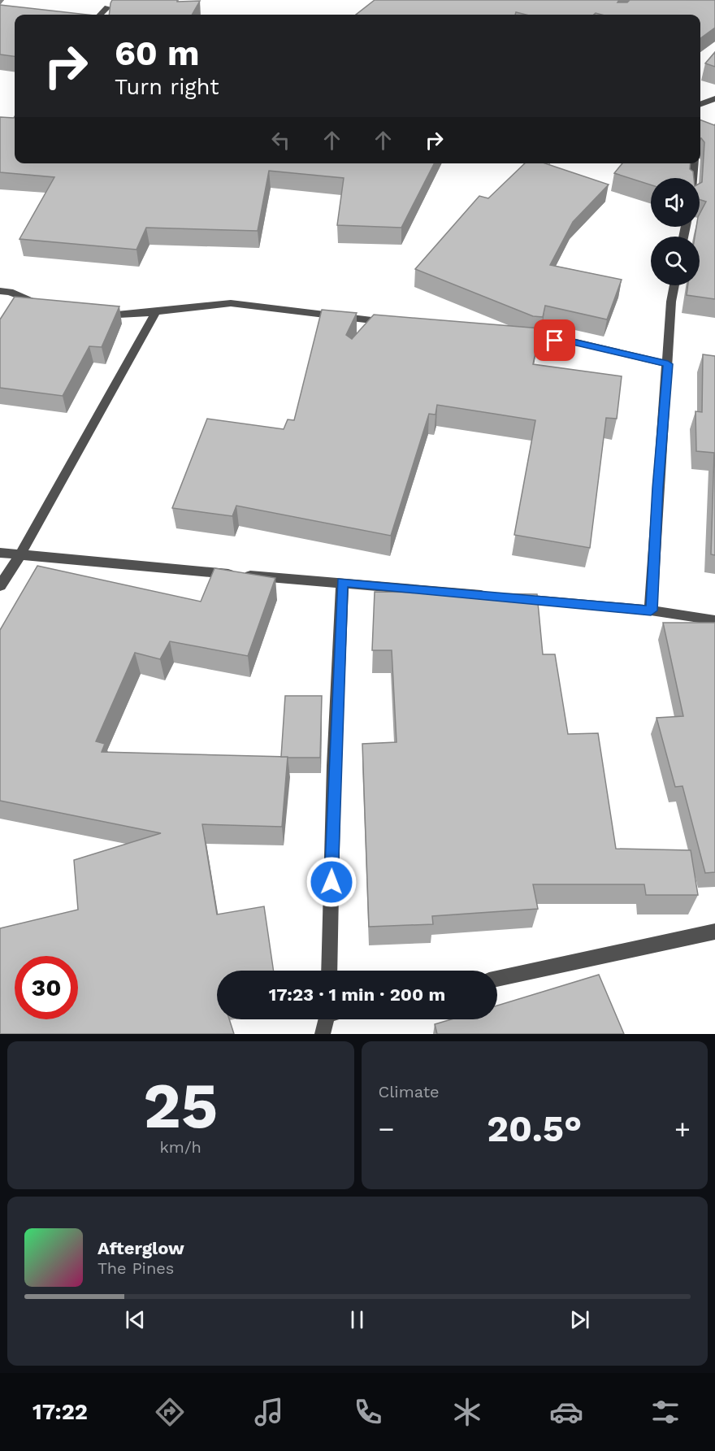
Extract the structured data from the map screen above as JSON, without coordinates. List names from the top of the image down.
{
  "page": {
    "turn": ["60 m", "Turn right"],
    "limit": "30",
    "trip": "17:23 · 1 min · 200 m",
    "tile": [
      ["25", "km/h"],
      "Climate"
    ],
    "heat": ["−", "20.5°", "+"],
    "song": ["Afterglow", "The Pines"],
    "tabs": "17:22"
  }
}
